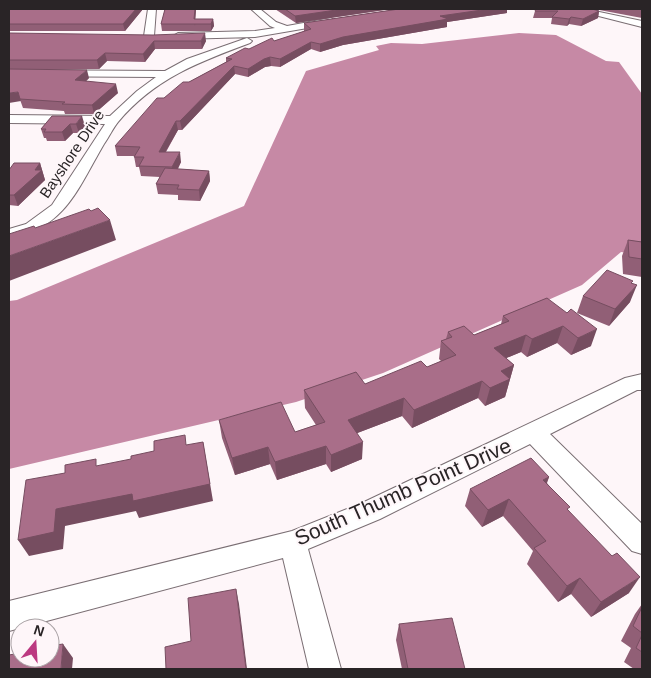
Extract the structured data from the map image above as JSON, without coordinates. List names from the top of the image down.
{
  "streets": {
    "street": ["Bayshore Drive", "South Thumb Point Drive"]
  },
  "north": "top"
}
